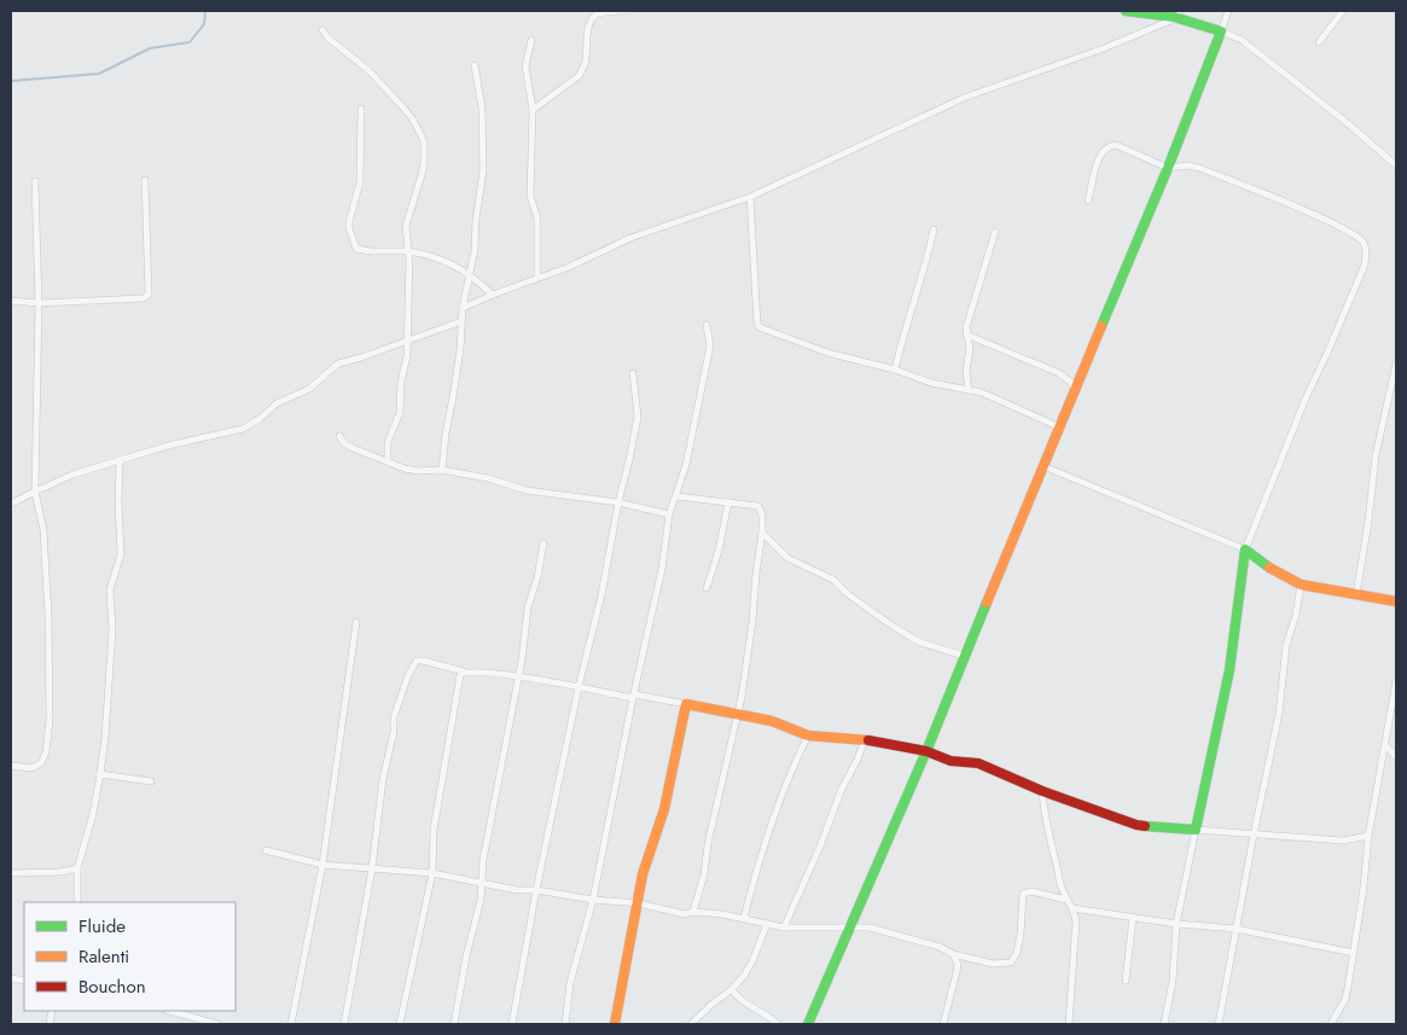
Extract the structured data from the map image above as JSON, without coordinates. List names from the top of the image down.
{
  "legend": ["Fluide", "Ralenti", "Bouchon"]
}
